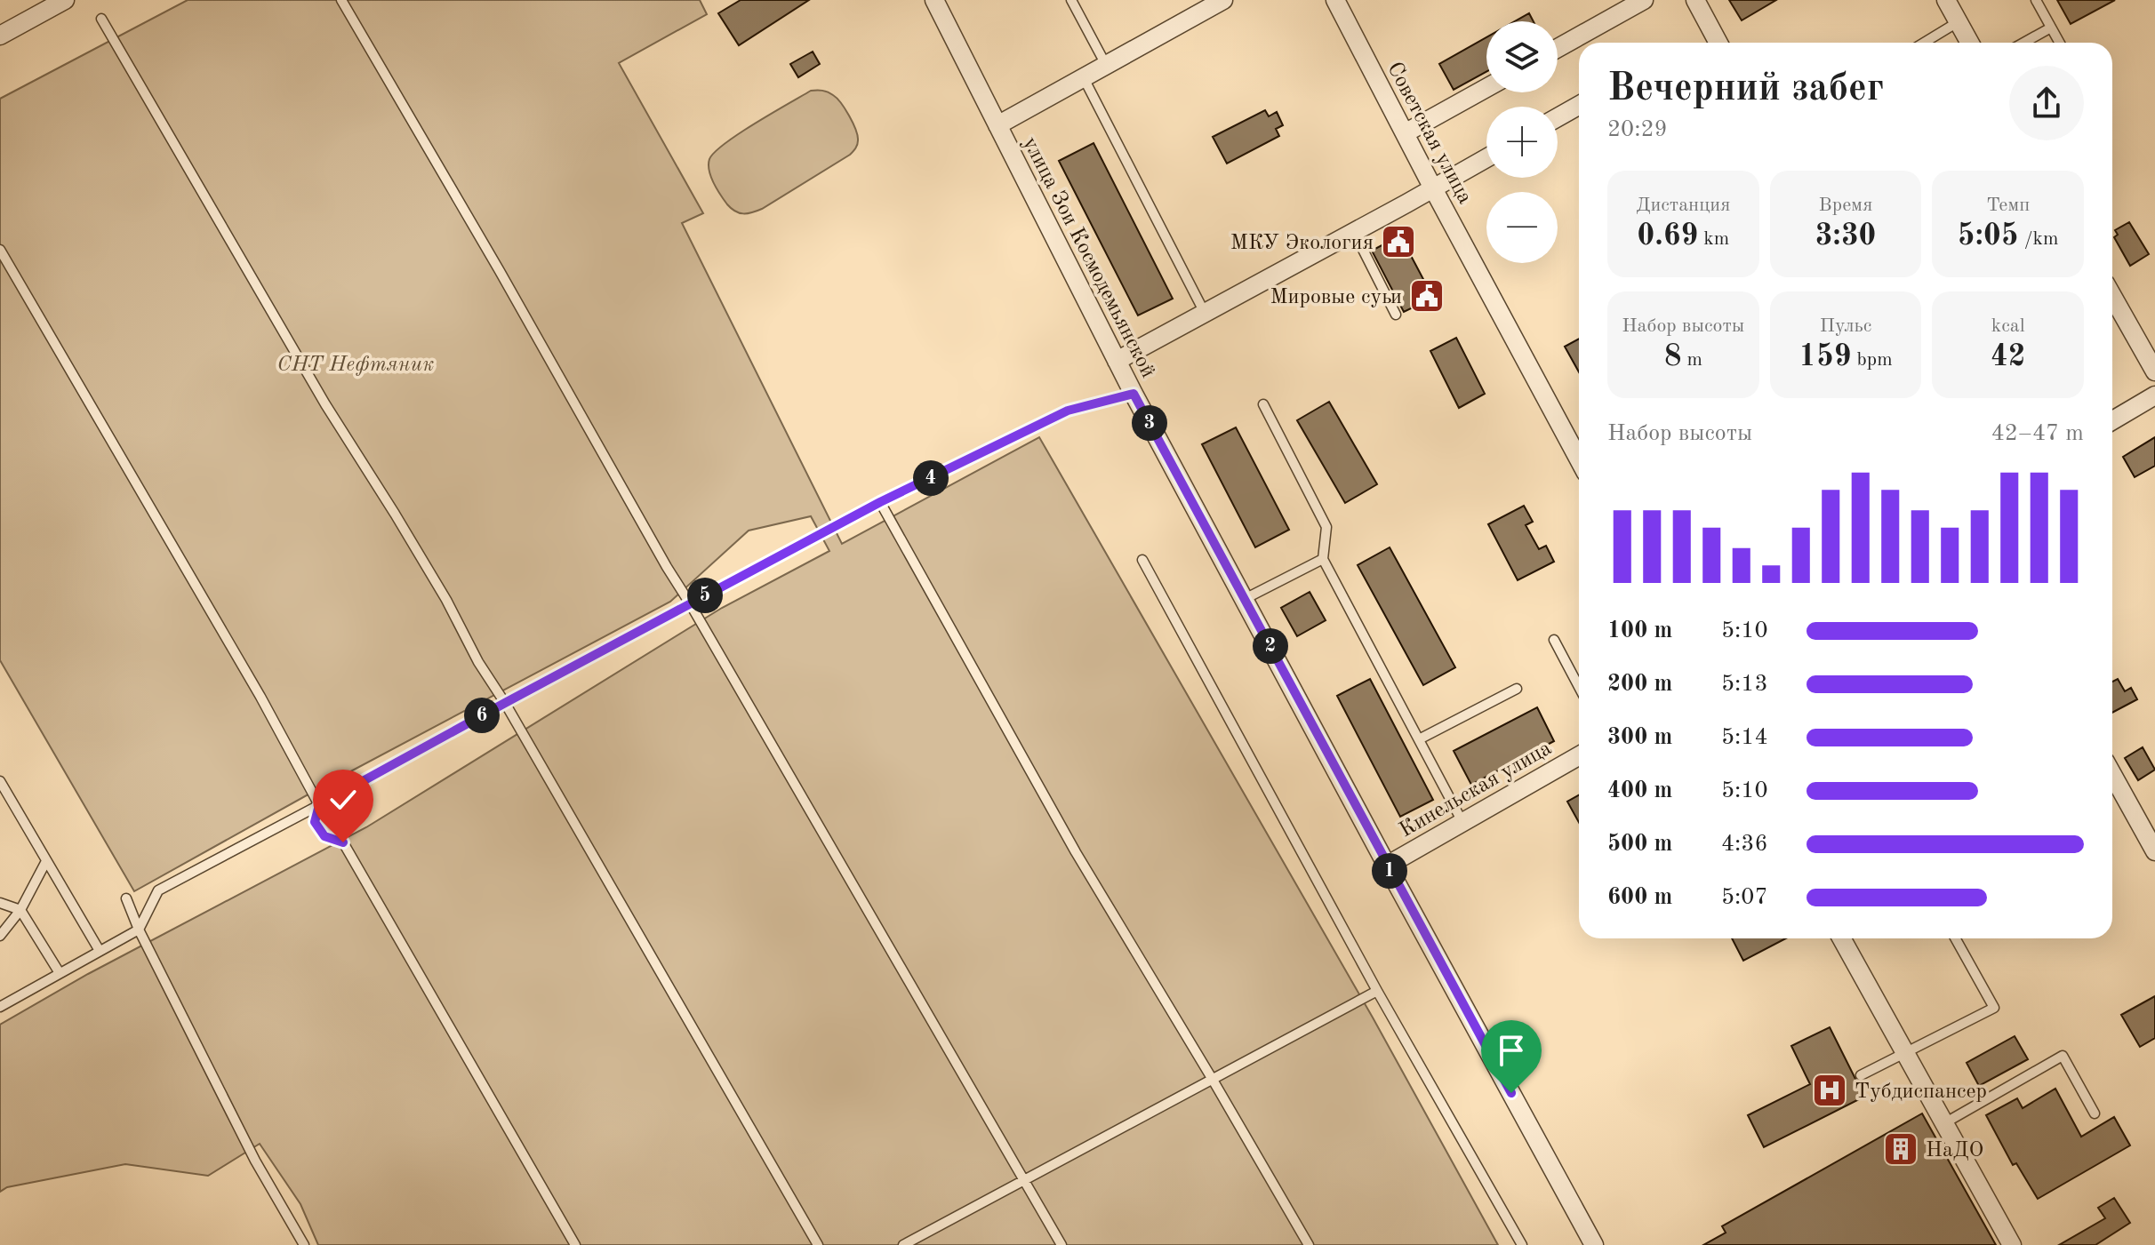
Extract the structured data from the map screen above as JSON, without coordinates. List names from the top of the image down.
{
  "streets": {
    "street": ["Советская улица", "улица Зои Космодемьянской", "Кинельская улица"]
  },
  "crossings": [
    ["улица Зои Космодемьянской", "Кинельская улица"]
  ],
  "parks": ["СНТ Нефтяник"],
  "places": {
    "public building": ["МКУ Экология", "Мировые суьи"],
    "hospital": ["Тубдиспансер"],
    "building": ["НаДО"]
  },
  "page": {
    "map_buttons": ["+", "−"],
    "heading": ["Вечерний забег", "20:29"],
    "stats": [
      ["Дистанция", "0.69 km"],
      ["Время", "3:30"],
      ["Темп", "5:05 /km"],
      ["Набор высоты", "8 m"],
      ["Пульс", "159 bpm"],
      ["kcal", "42"]
    ],
    "pins": [
      "3",
      "4",
      "5",
      "2",
      "6",
      "1"
    ],
    "chart": ["Набор высоты", "42–47 m"],
    "list": [
      {
        "name": "100 m",
        "note": "5:10"
      },
      {
        "name": "200 m",
        "note": "5:13"
      },
      {
        "name": "300 m",
        "note": "5:14"
      },
      {
        "name": "400 m",
        "note": "5:10"
      },
      {
        "name": "500 m",
        "note": "4:36"
      },
      {
        "name": "600 m",
        "note": "5:07"
      }
    ]
  }
}
